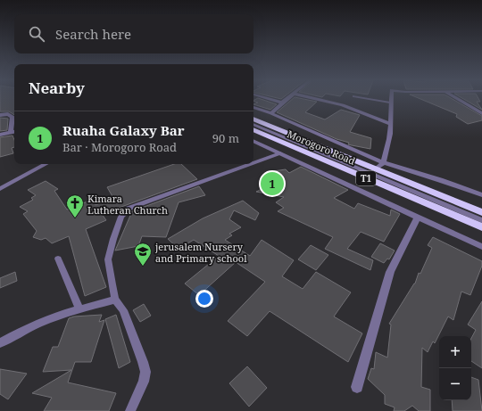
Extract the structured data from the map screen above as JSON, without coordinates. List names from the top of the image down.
{
  "streets": {
    "highway": ["Morogoro Road", "T1"]
  },
  "places": {
    "church": ["Kimara Lutheran Church"],
    "school or university": ["jerusalem Nursery and Primary school"]
  },
  "page": {
    "search": "Search here",
    "heading": "Nearby",
    "list": [
      {
        "mark": "1",
        "name": "Ruaha Galaxy Bar",
        "note": "Bar · Morogoro Road",
        "value": "90 m"
      }
    ],
    "pins": "1",
    "map_buttons": ["+", "−"]
  }
}
